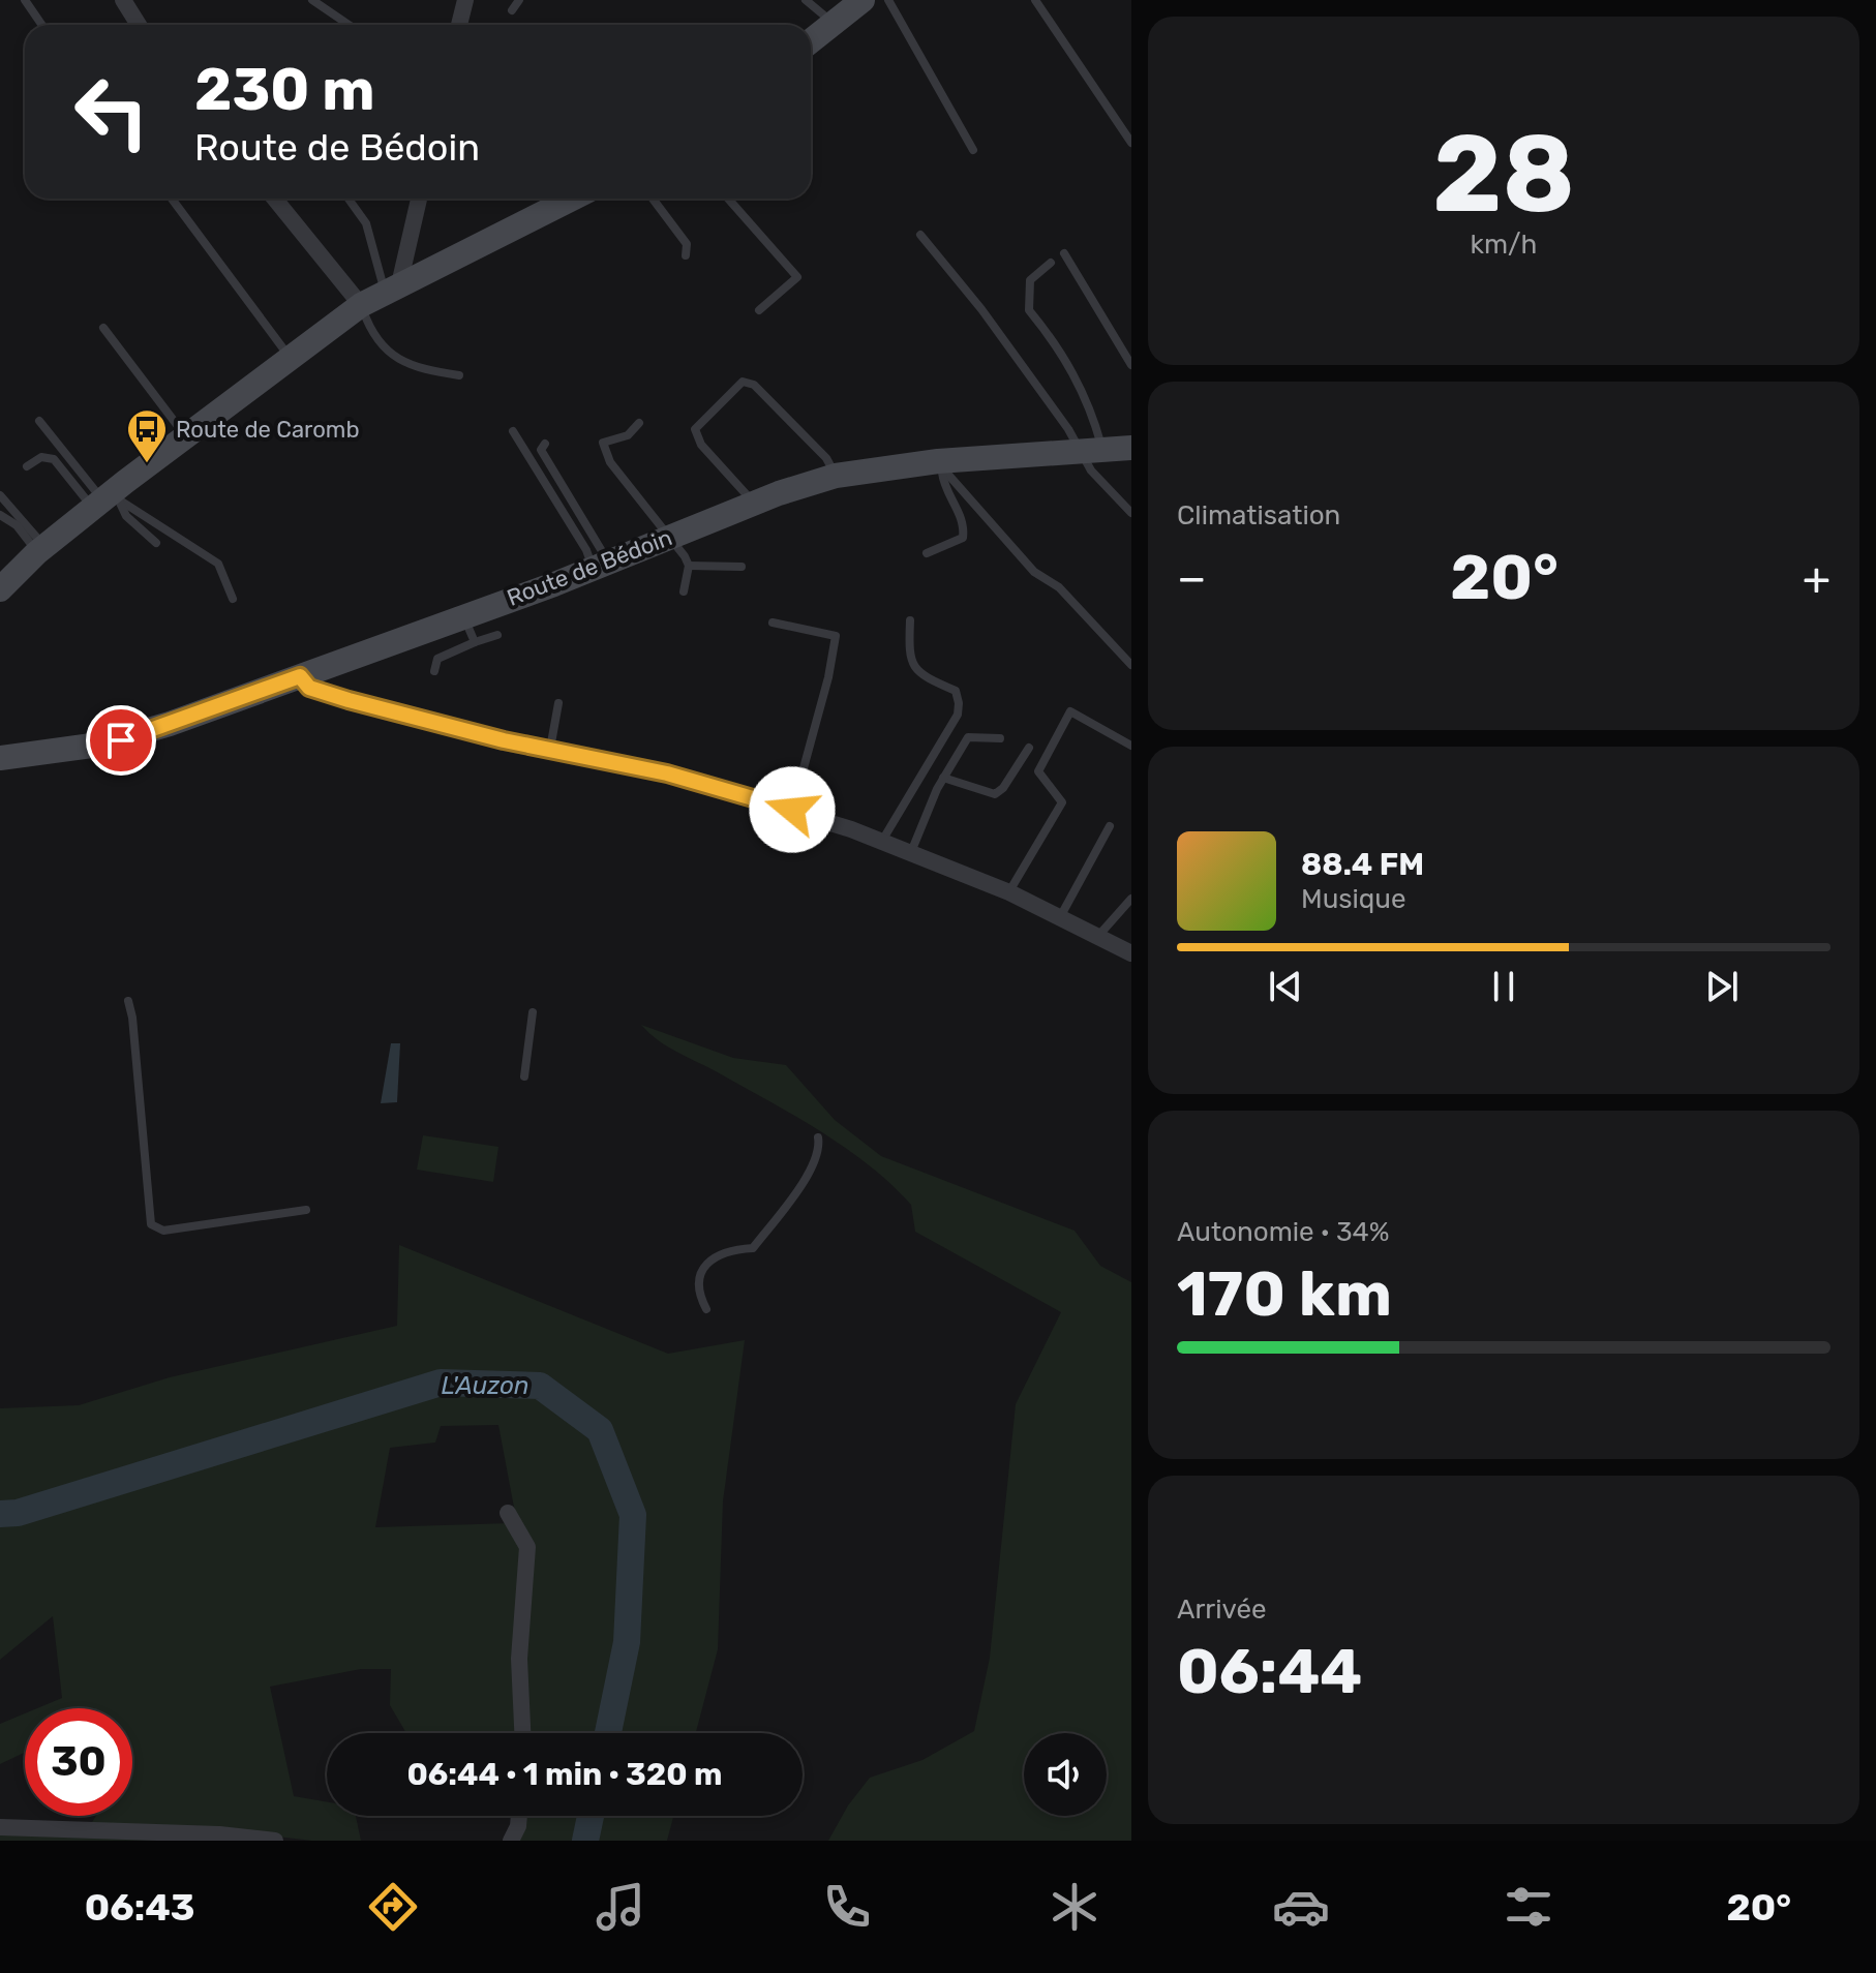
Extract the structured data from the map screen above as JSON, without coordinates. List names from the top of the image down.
{
  "streets": {
    "main road": ["Route de Bédoin"]
  },
  "water": ["L'Auzon"],
  "places": {
    "bus stop": ["Route de Caromb"]
  },
  "page": {
    "tile": [
      ["28", "km/h"],
      "Climatisation",
      ["Autonomie · 34%", "170 km"],
      ["Arrivée", "06:44"]
    ],
    "turn": ["230 m", "Route de Bédoin"],
    "heat": ["−", "20°", "+"],
    "song": ["88.4 FM", "Musique"],
    "limit": "30",
    "trip": "06:44 · 1 min · 320 m",
    "tabs": ["06:43", "20°"]
  }
}
